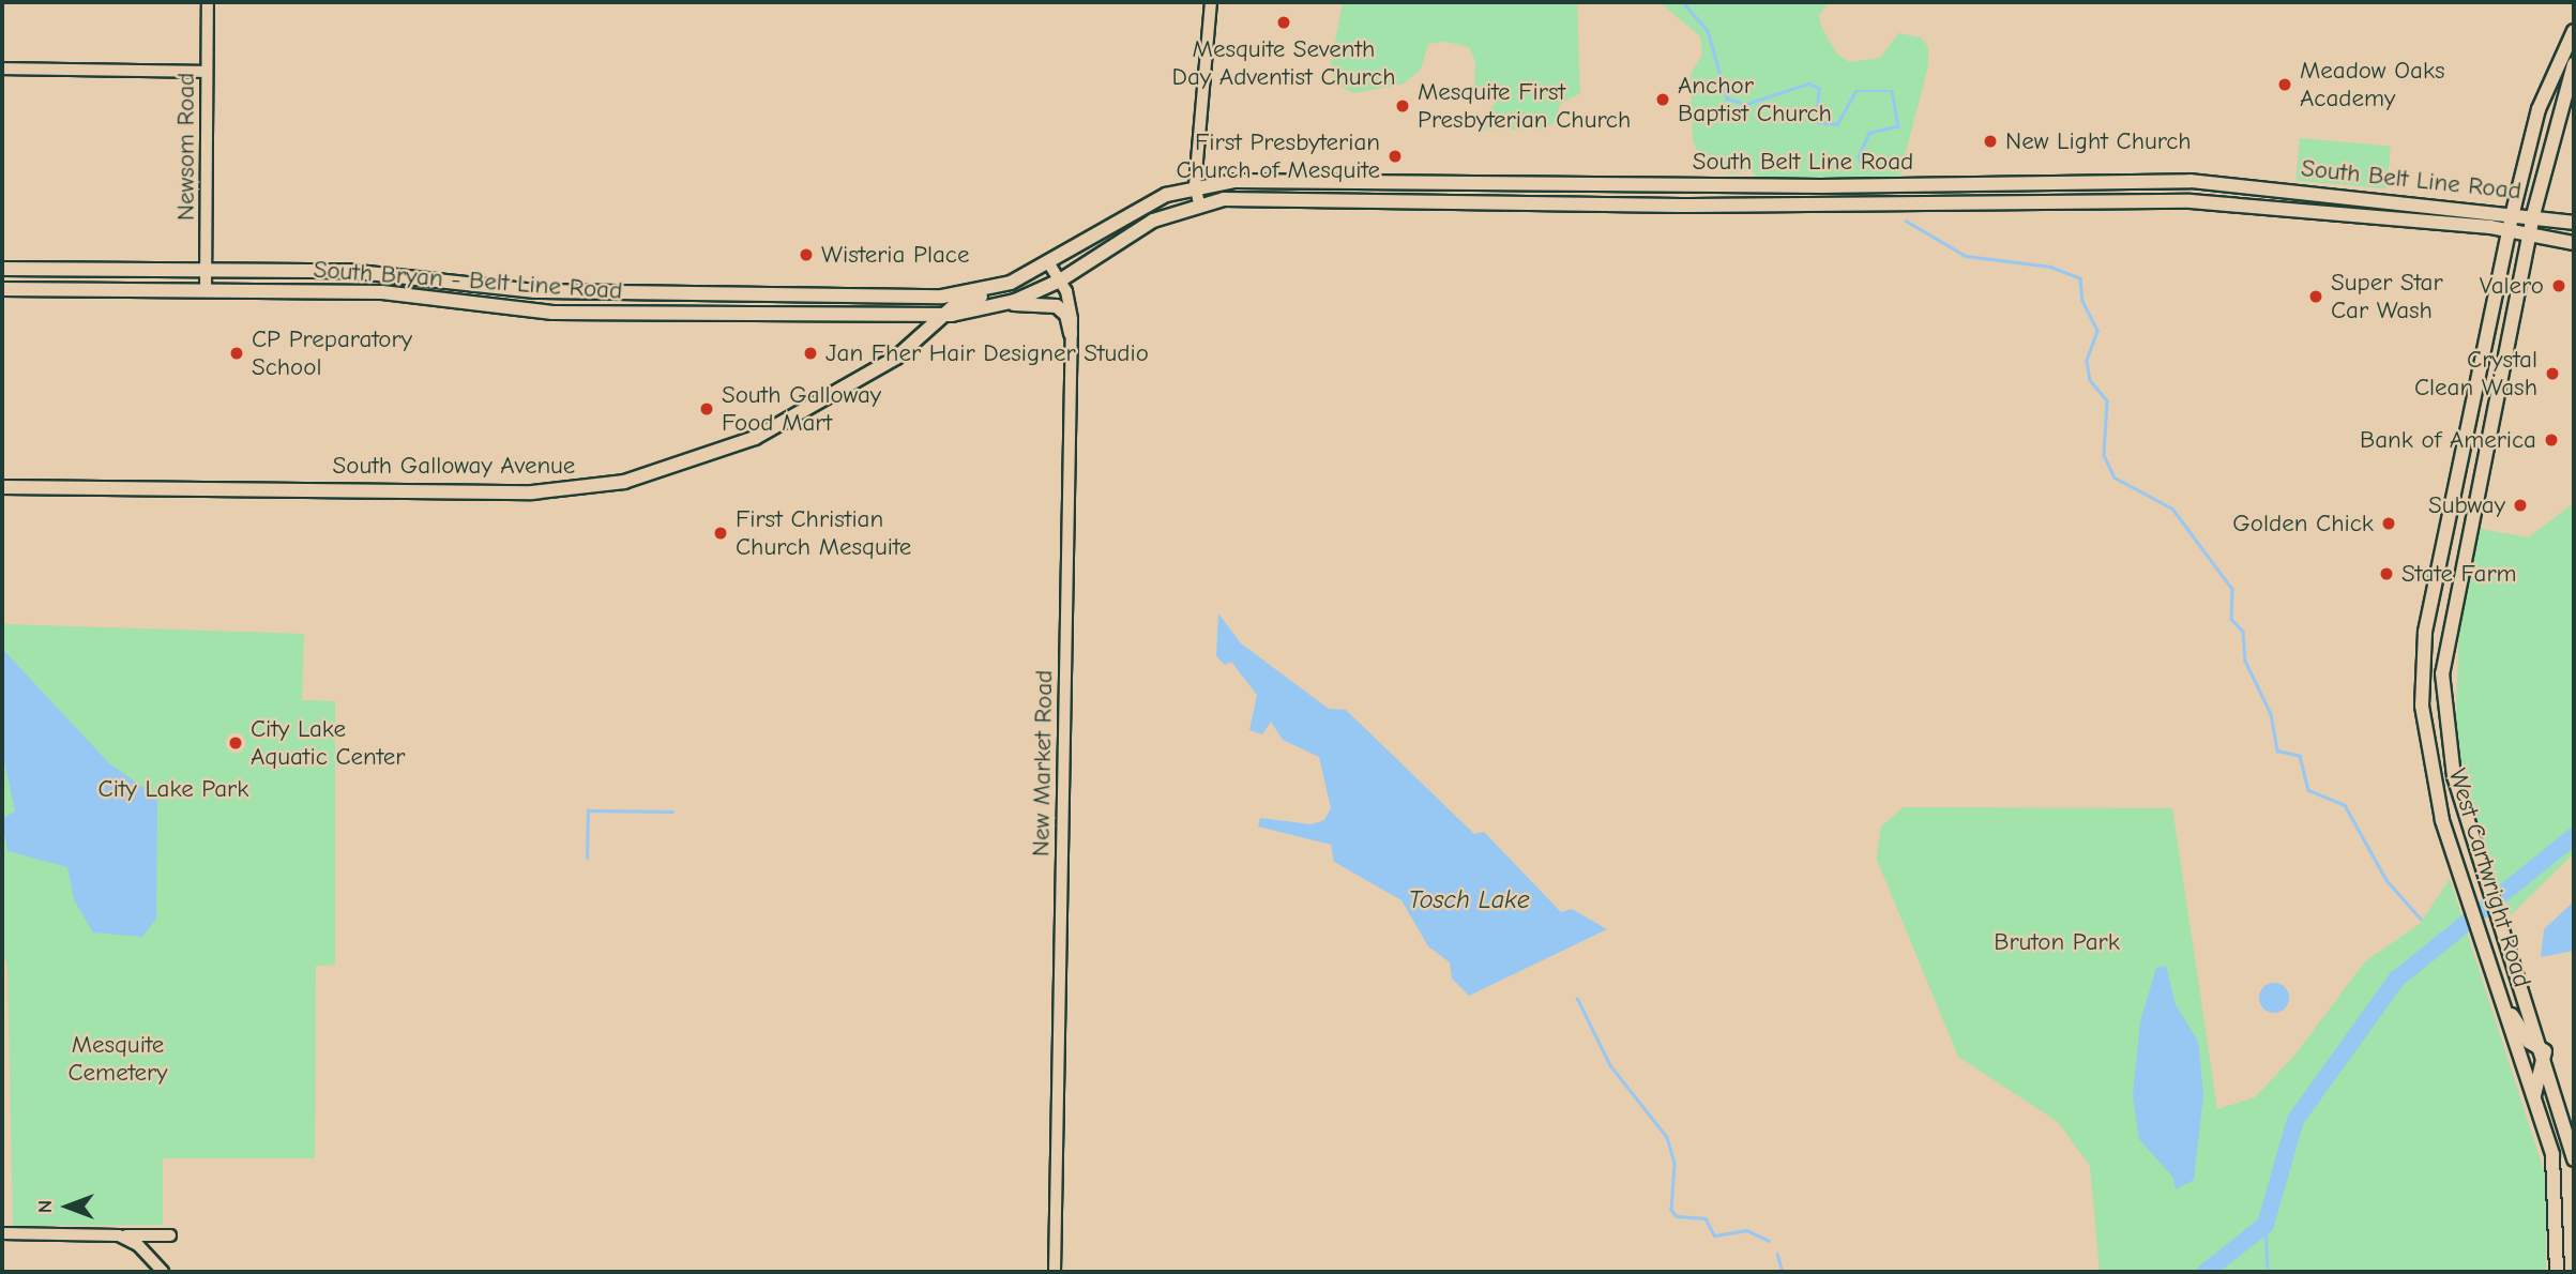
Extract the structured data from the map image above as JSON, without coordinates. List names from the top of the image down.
{
  "streets": {
    "main road": [
      "South Belt Line Road",
      "South Bryan - Belt Line Road",
      "South Galloway Avenue",
      "West Cartwright Road"
    ],
    "street": ["Newsom Road", "New Market Road"]
  },
  "crossings": [
    ["Newsom Road", "South Bryan - Belt Line Road"],
    ["South Belt Line Road", "South Bryan - Belt Line Road"],
    ["South Belt Line Road", "New Market Road"],
    ["South Belt Line Road", "West Cartwright Road"],
    ["South Bryan - Belt Line Road", "South Galloway Avenue"],
    ["South Bryan - Belt Line Road", "New Market Road"]
  ],
  "water": ["Tosch Lake"],
  "parks": ["City Lake Park", "Bruton Park", "Mesquite Cemetery"],
  "places": [
    "Mesquite Seventh Day Adventist Church",
    "Meadow Oaks Academy",
    "Anchor Baptist Church",
    "Mesquite First Presbyterian Church",
    "New Light Church",
    "First Presbyterian Church of Mesquite",
    "Wisteria Place",
    "Valero",
    "Super Star Car Wash",
    "CP Preparatory School",
    "Jan Fher Hair Designer Studio",
    "Crystal Clean Wash",
    "South Galloway Food Mart",
    "Bank of America",
    "Subway",
    "Golden Chick",
    "First Christian Church Mesquite",
    "State Farm",
    "City Lake Aquatic Center"
  ],
  "north": "left"
}
